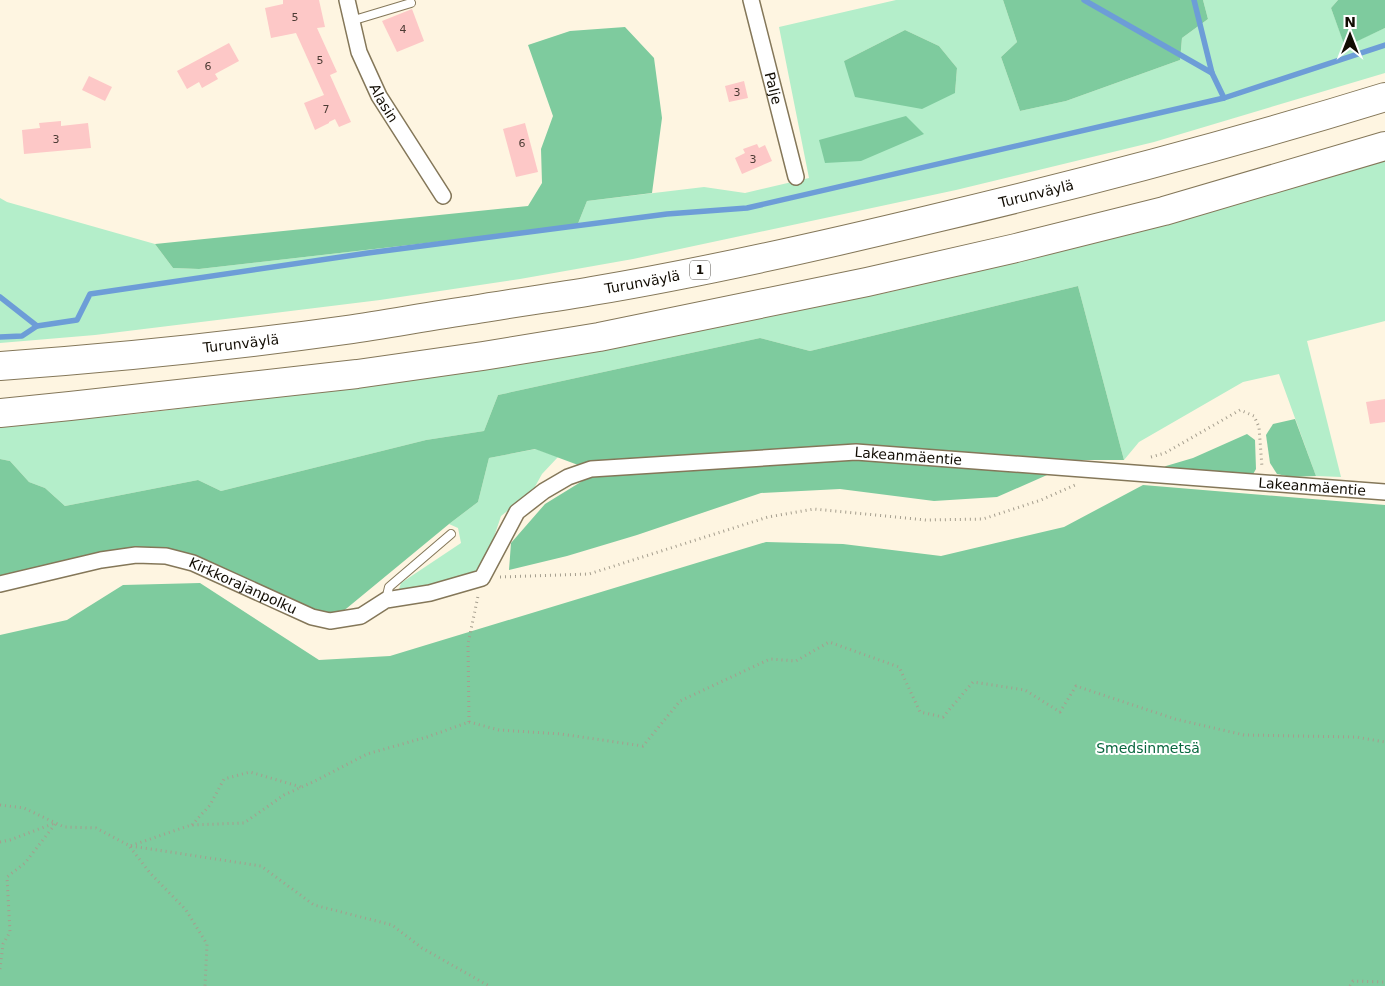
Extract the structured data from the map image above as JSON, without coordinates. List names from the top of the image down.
{
  "streets": {
    "highway": ["Turunväylä", "1"],
    "street": [
      "Palje",
      "Alasin",
      "Lakeanmäentie",
      "Kirkkorajanpolku"
    ]
  },
  "crossings": [
    ["Lakeanmäentie", "Kirkkorajanpolku"]
  ],
  "parks": ["Smedsinmetsä"],
  "house_numbers": [
    "5",
    "4",
    "5",
    "6",
    "3",
    "7",
    "3",
    "6",
    "3"
  ],
  "north": "top"
}
